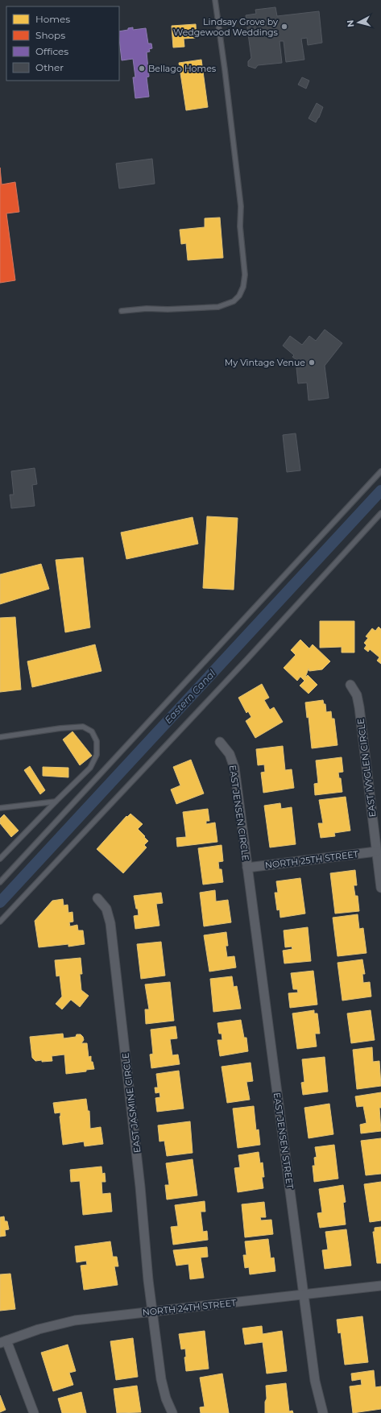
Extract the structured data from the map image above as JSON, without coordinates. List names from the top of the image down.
{
  "streets": {
    "street": [
      "EAST IVYGLEN CIRCLE",
      "EAST JENSEN CIRCLE",
      "NORTH 25TH STREET",
      "EAST JASMINE CIRCLE",
      "EAST JENSEN STREET",
      "NORTH 24TH STREET"
    ]
  },
  "crossings": [
    ["EAST IVYGLEN CIRCLE", "NORTH 25TH STREET"],
    ["EAST JENSEN CIRCLE", "NORTH 25TH STREET"],
    ["EAST JENSEN CIRCLE", "EAST JENSEN STREET"],
    ["NORTH 25TH STREET", "EAST JENSEN STREET"],
    ["EAST JASMINE CIRCLE", "NORTH 24TH STREET"],
    ["EAST JENSEN STREET", "NORTH 24TH STREET"]
  ],
  "water": ["Eastern Canal"],
  "places": ["Lindsay Grove by Wedgewood Weddings", "Bellago Homes", "My Vintage Venue"],
  "legend": [
    "Homes",
    "Shops",
    "Offices",
    "Other"
  ],
  "north": "left"
}
